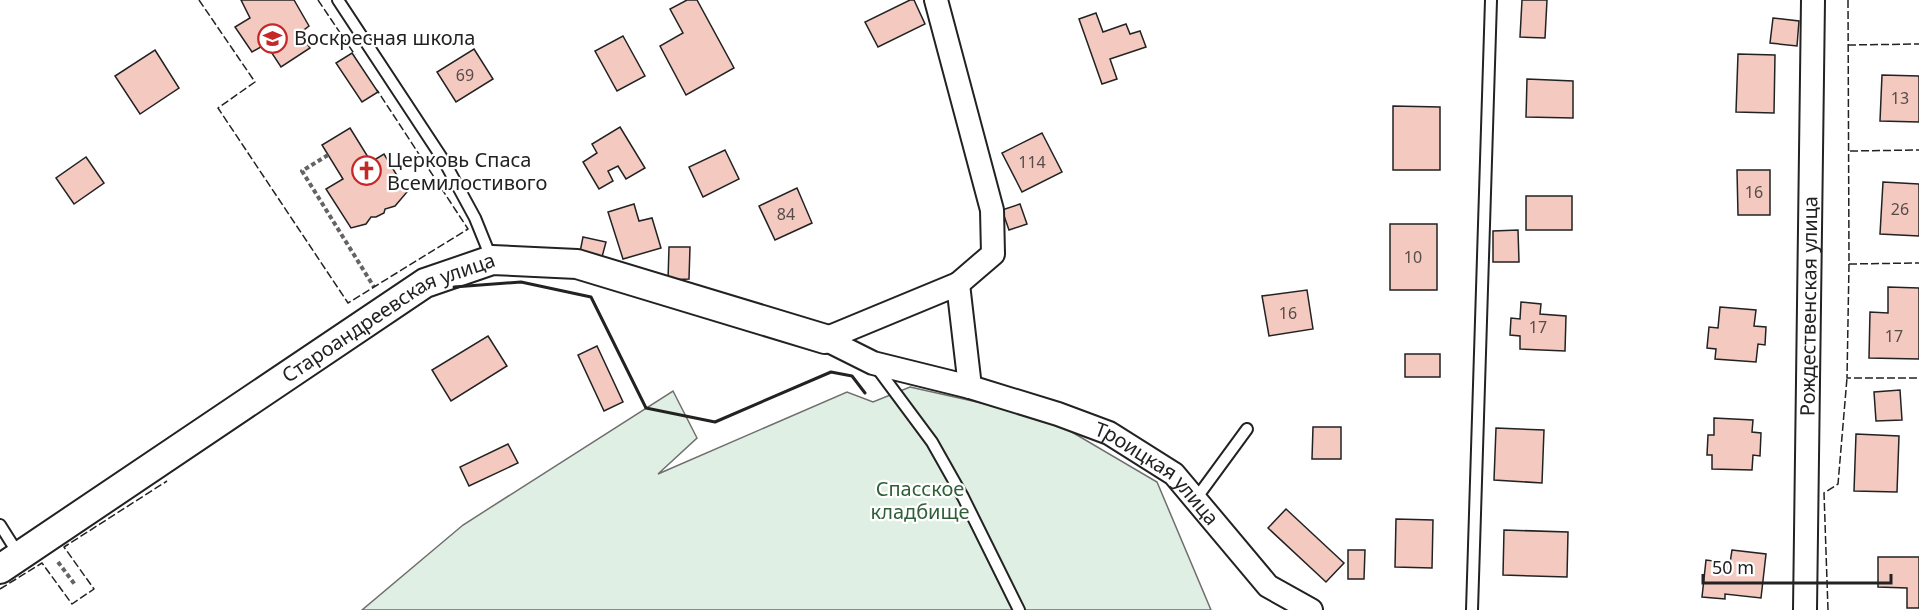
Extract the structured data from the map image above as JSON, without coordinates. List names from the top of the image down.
{
  "streets": {
    "street": ["Рождественская улица", "Староандреевская улица", "Троицкая улица"]
  },
  "crossings": [
    ["Староандреевская улица", "Троицкая улица"]
  ],
  "parks": ["Спасское кладбище"],
  "places": {
    "school or university": ["Воскресная школа"],
    "church": ["Церковь Спаса Всемилостивого"]
  },
  "house_numbers": [
    "69",
    "13",
    "114",
    "16",
    "26",
    "84",
    "10",
    "16",
    "17",
    "17"
  ],
  "scale_bar": "50 m"
}
